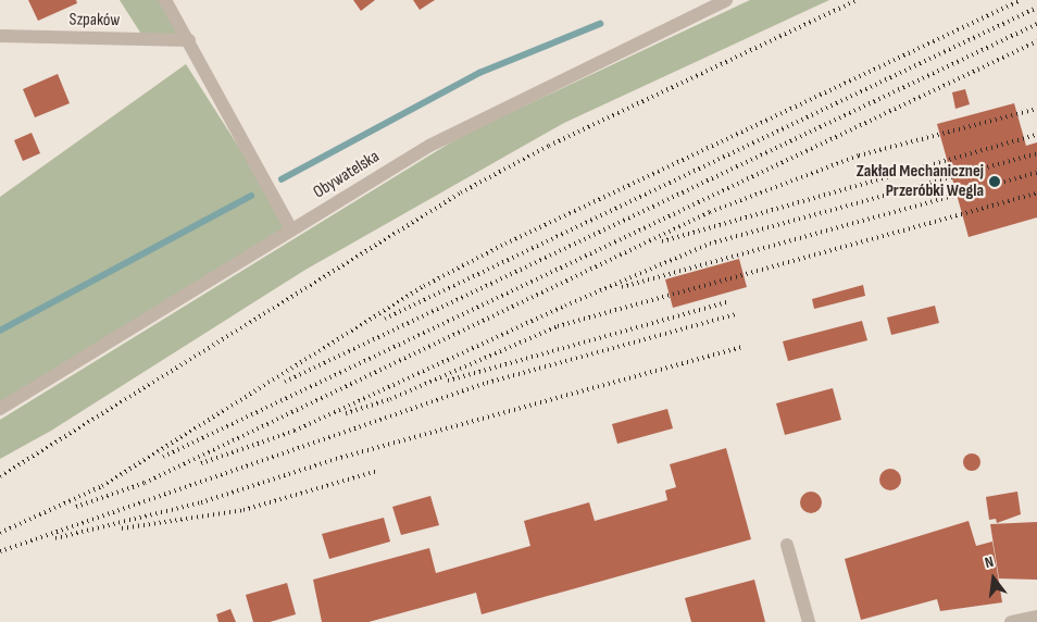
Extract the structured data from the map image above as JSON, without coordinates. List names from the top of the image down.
{
  "streets": {
    "street": ["Szpaków", "Obywatelska"]
  },
  "places": ["Zakład Mechanicznej Przeróbki Wegla"],
  "north": "top"
}
